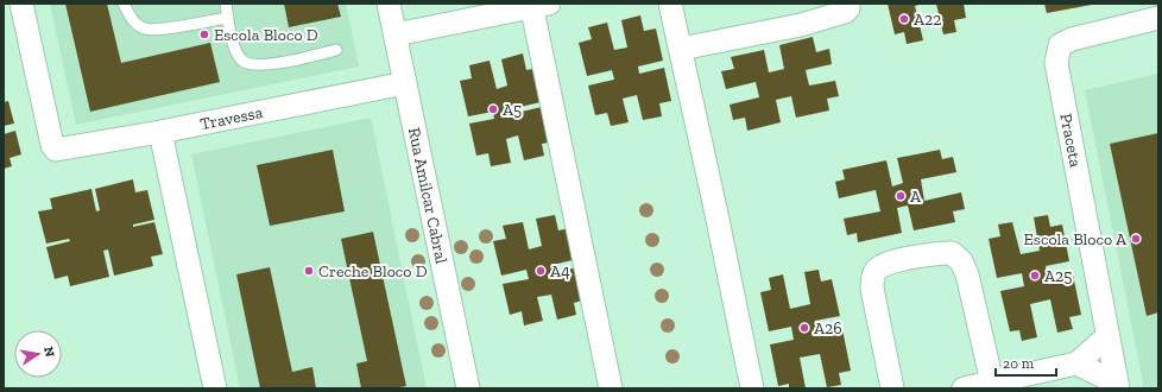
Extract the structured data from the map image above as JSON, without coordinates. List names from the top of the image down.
{
  "streets": {
    "street": ["Travessa", "Praceta", "Rua Amilcar Cabral"]
  },
  "crossings": [
    ["Travessa", "Rua Amilcar Cabral"]
  ],
  "places": [
    "A22",
    "Escola Bloco D",
    "A5",
    "A",
    "Escola Bloco A",
    "Creche Bloco D",
    "A4",
    "A25",
    "A26"
  ],
  "scale_bar": "20 m",
  "north": "right"
}
